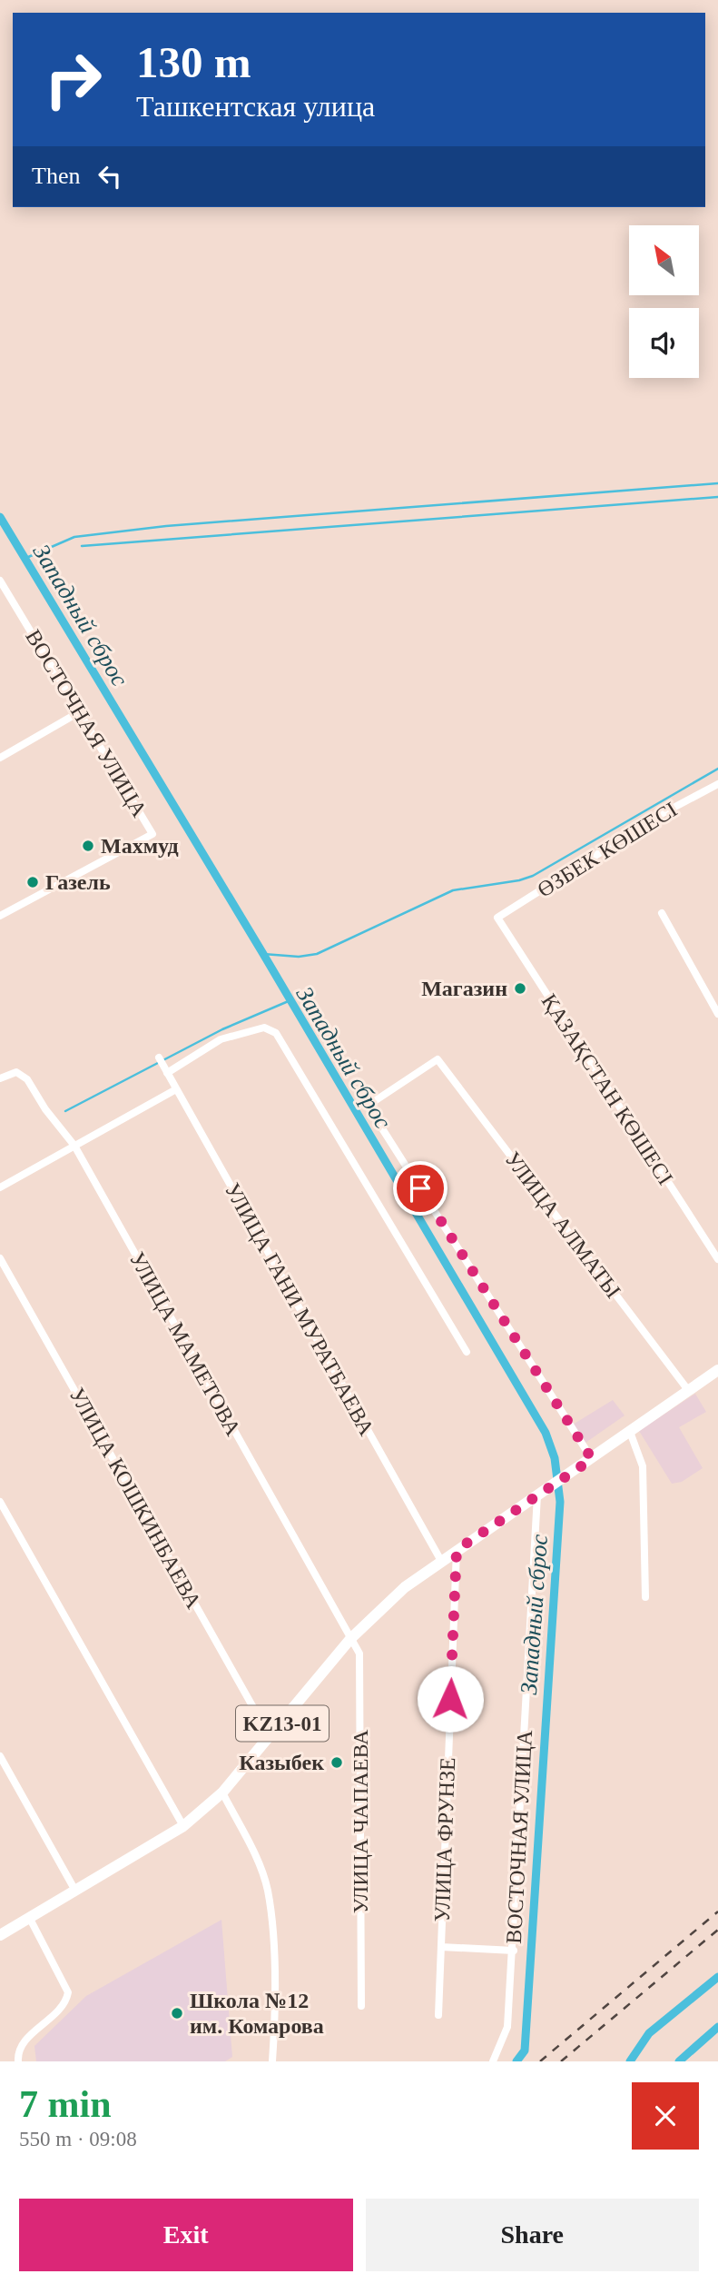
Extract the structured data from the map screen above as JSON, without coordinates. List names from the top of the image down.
{
  "streets": {
    "main road": ["KZ13-01"],
    "street": [
      "ВОСТОЧНАЯ УЛИЦА",
      "ӨЗБЕК КӨШЕСІ",
      "ҚАЗАҚСТАН КӨШЕСІ",
      "УЛИЦА АЛМАТЫ",
      "УЛИЦА ГАНИ МУРАТБАЕВА",
      "УЛИЦА МАМЕТОВА",
      "УЛИЦА КОШКИНБАЕВА",
      "УЛИЦА ЧАПАЕВА",
      "УЛИЦА ФРУНЗЕ"
    ]
  },
  "crossings": [
    ["ВОСТОЧНАЯ УЛИЦА", "KZ13-01"],
    ["ӨЗБЕК КӨШЕСІ", "ҚАЗАҚСТАН КӨШЕСІ"],
    ["УЛИЦА АЛМАТЫ", "KZ13-01"],
    ["УЛИЦА ГАНИ МУРАТБАЕВА", "KZ13-01"],
    ["УЛИЦА МАМЕТОВА", "KZ13-01"],
    ["УЛИЦА МАМЕТОВА", "УЛИЦА ЧАПАЕВА"],
    ["УЛИЦА КОШКИНБАЕВА", "KZ13-01"],
    ["KZ13-01", "УЛИЦА ЧАПАЕВА"],
    ["KZ13-01", "УЛИЦА ФРУНЗЕ"]
  ],
  "water": ["Западный сброс"],
  "places": [
    "Махмуд",
    "Газель",
    "Магазин",
    "Казыбек",
    "Школа №12 им. Комарова"
  ],
  "north": "top left",
  "page": {
    "turn": ["130 m", "Ташкентская улица"],
    "then": "Then",
    "heading": ["7 min", "550 m · 09:08"],
    "buttons": ["Exit", "Share"]
  }
}
